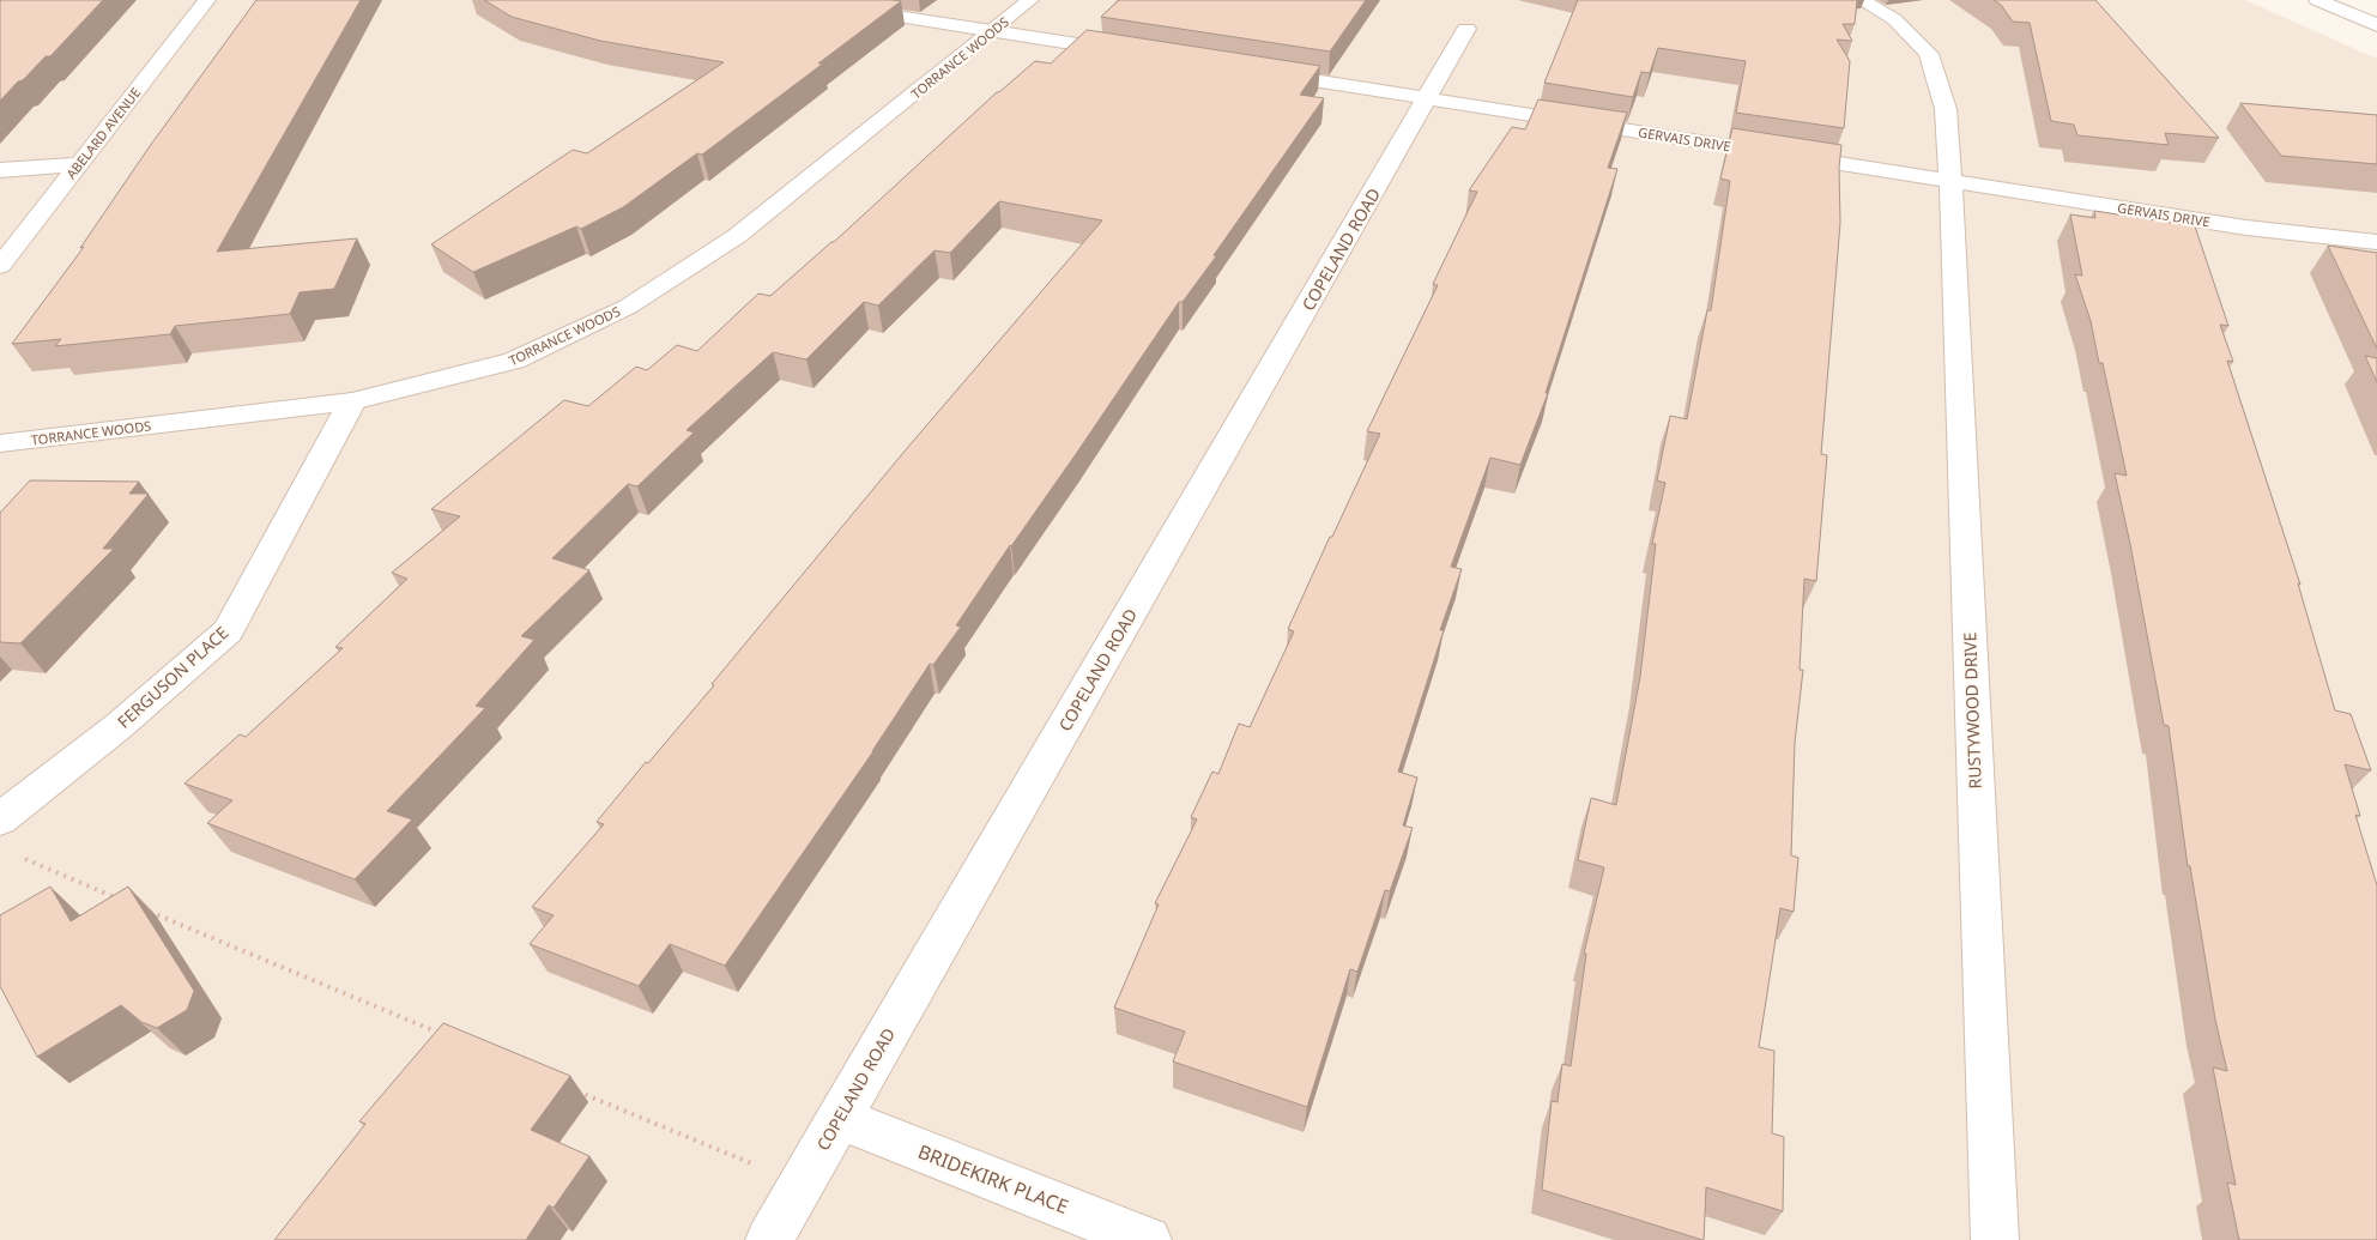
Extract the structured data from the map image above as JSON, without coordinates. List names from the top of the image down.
{
  "streets": {
    "street": [
      "TORRANCE WOODS",
      "ABELARD AVENUE",
      "GERVAIS DRIVE",
      "COPELAND ROAD",
      "FERGUSON PLACE",
      "RUSTYWOOD DRIVE",
      "BRIDEKIRK PLACE"
    ]
  },
  "crossings": [
    ["TORRANCE WOODS", "FERGUSON PLACE"],
    ["GERVAIS DRIVE", "COPELAND ROAD"],
    ["GERVAIS DRIVE", "RUSTYWOOD DRIVE"],
    ["COPELAND ROAD", "BRIDEKIRK PLACE"]
  ]
}
